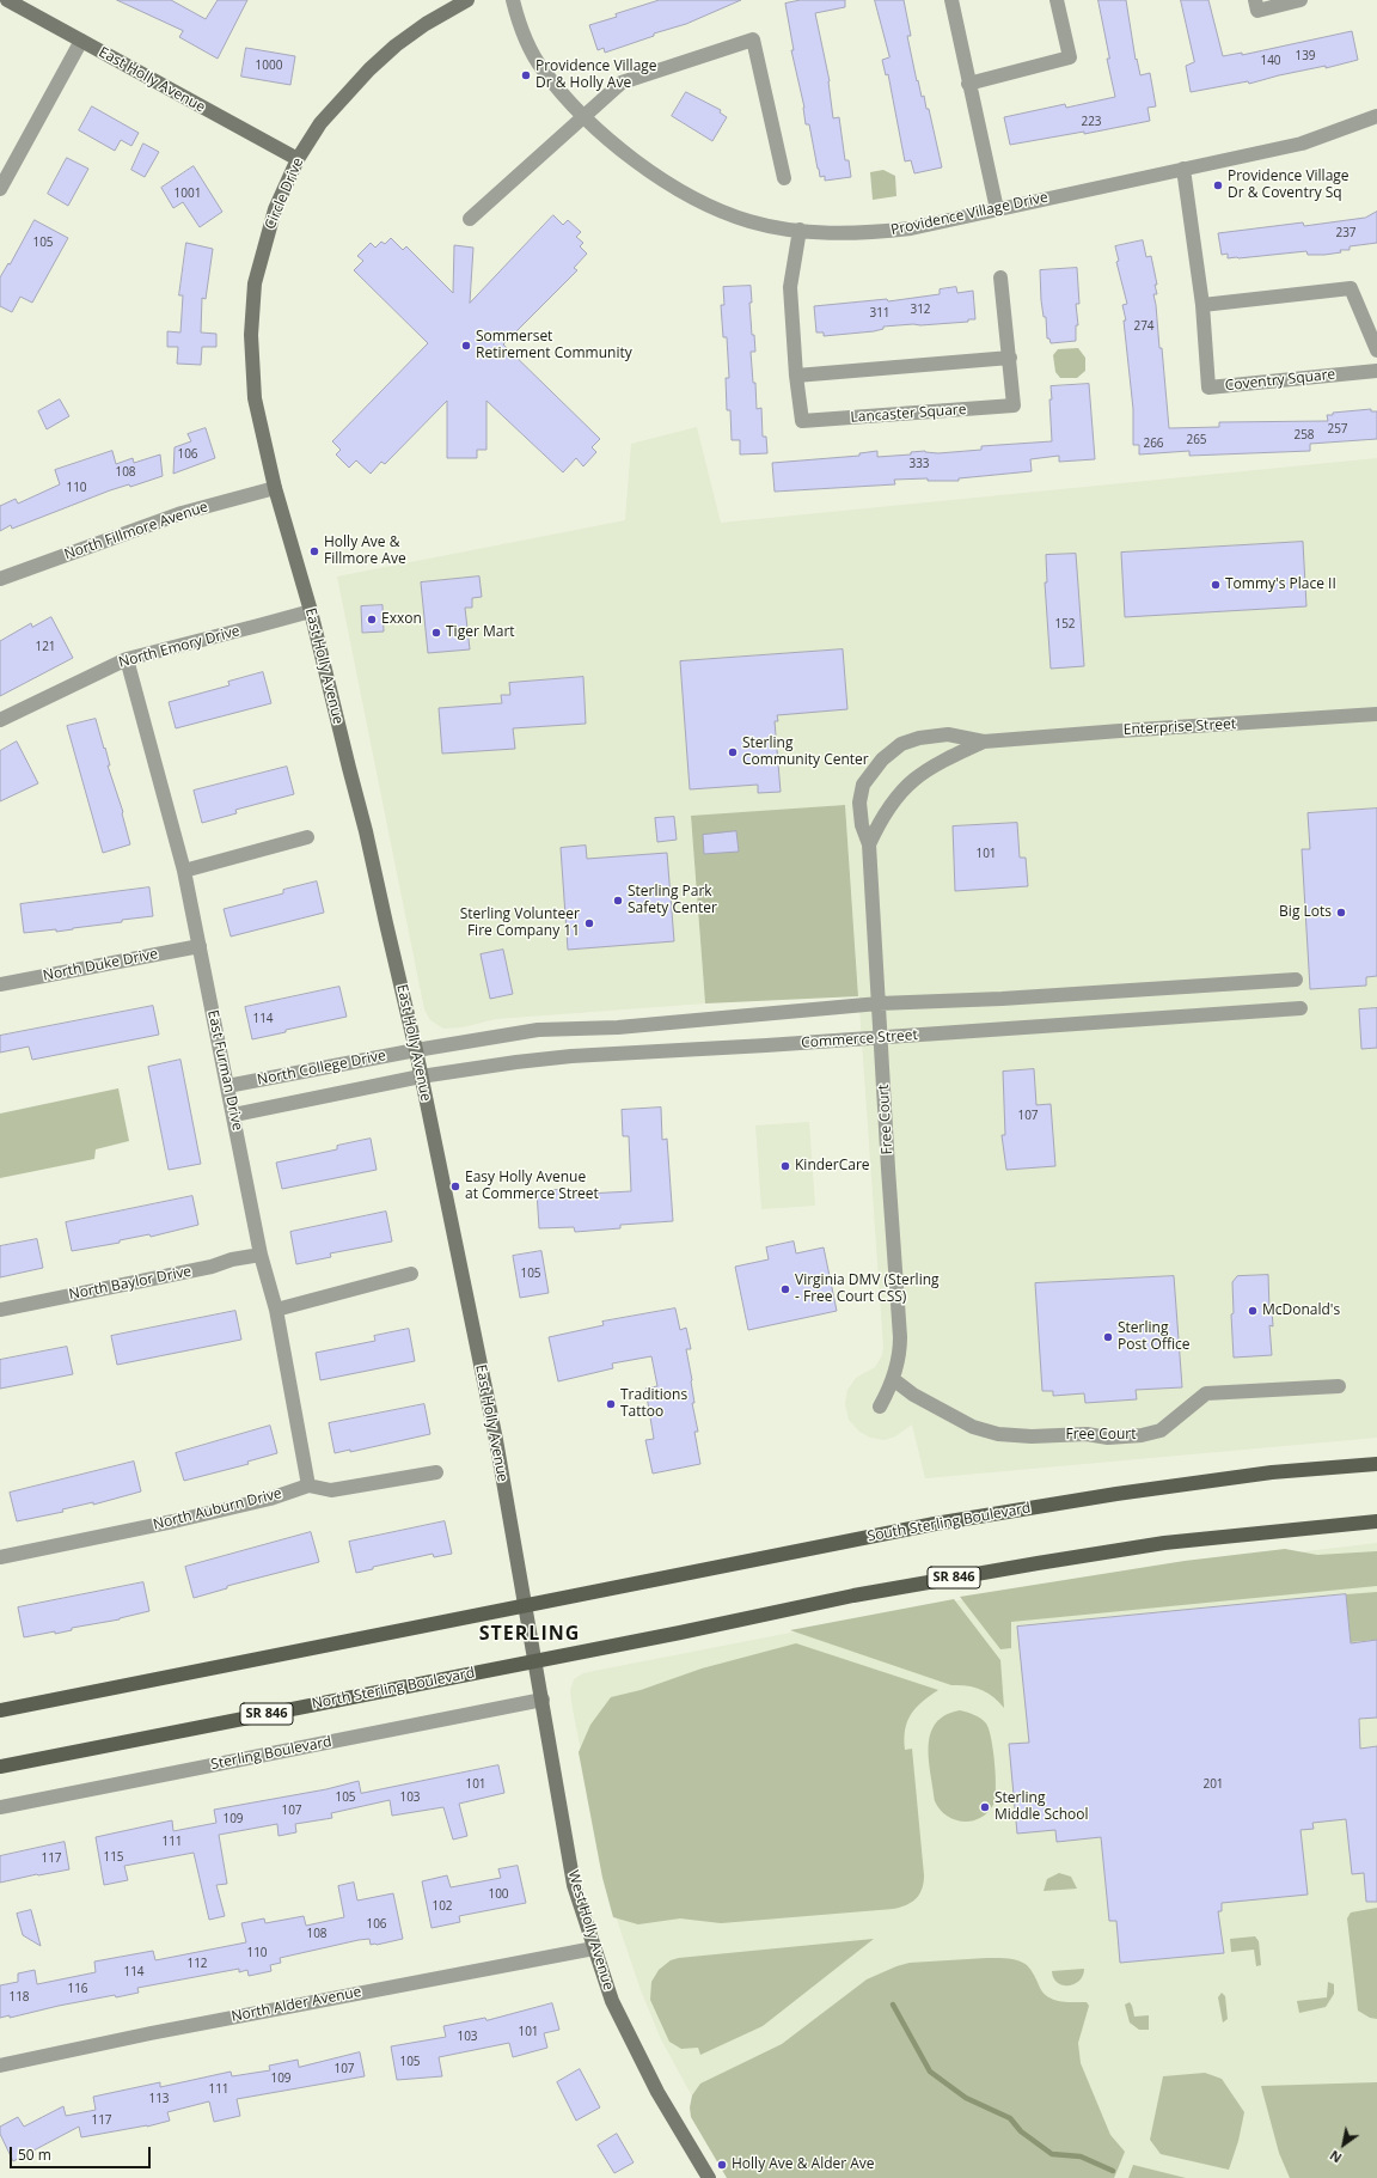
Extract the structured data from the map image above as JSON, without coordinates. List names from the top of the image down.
{
  "streets": {
    "main road": ["South Sterling Boulevard", "SR 846", "North Sterling Boulevard"],
    "street": [
      "East Holly Avenue",
      "Circle Drive",
      "Providence Village Drive",
      "Coventry Square",
      "Lancaster Square",
      "North Fillmore Avenue",
      "North Emory Drive",
      "Enterprise Street",
      "North Duke Drive",
      "Commerce Street",
      "North College Drive",
      "East Furman Drive",
      "Free Court",
      "North Baylor Drive",
      "North Auburn Drive",
      "Sterling Boulevard",
      "West Holly Avenue",
      "North Alder Avenue"
    ]
  },
  "crossings": [
    ["East Holly Avenue", "Circle Drive"],
    ["East Holly Avenue", "North Fillmore Avenue"],
    ["East Holly Avenue", "North Emory Drive"],
    ["East Holly Avenue", "Commerce Street"],
    ["East Holly Avenue", "North College Drive"],
    ["East Holly Avenue", "South Sterling Boulevard"],
    ["East Holly Avenue", "West Holly Avenue"],
    ["Circle Drive", "North Fillmore Avenue"],
    ["Providence Village Drive", "Coventry Square"],
    ["Providence Village Drive", "Lancaster Square"],
    ["North Emory Drive", "East Furman Drive"],
    ["Enterprise Street", "Free Court"],
    ["North Duke Drive", "East Furman Drive"],
    ["Commerce Street", "North College Drive"],
    ["Commerce Street", "Free Court"],
    ["North College Drive", "East Furman Drive"],
    ["East Furman Drive", "North Baylor Drive"],
    ["East Furman Drive", "North Auburn Drive"],
    ["South Sterling Boulevard", "West Holly Avenue"],
    ["SR 846", "North Sterling Boulevard"],
    ["SR 846", "West Holly Avenue"],
    ["North Sterling Boulevard", "West Holly Avenue"],
    ["Sterling Boulevard", "West Holly Avenue"],
    ["West Holly Avenue", "North Alder Avenue"]
  ],
  "districts": ["STERLING"],
  "places": [
    "Providence Village Dr & Holly Ave",
    "Providence Village Dr & Coventry Sq",
    "Sommerset Retirement Community",
    "Holly Ave & Fillmore Ave",
    "Tommy's Place II",
    "Exxon",
    "Tiger Mart",
    "Sterling Community Center",
    "Sterling Park Safety Center",
    "Big Lots",
    "Sterling Volunteer Fire Company 11",
    "KinderCare",
    "Easy Holly Avenue at Commerce Street",
    "Virginia DMV (Sterling - Free Court CSS)",
    "McDonald's",
    "Sterling Post Office",
    "Traditions Tattoo",
    "Sterling Middle School",
    "Holly Ave & Alder Ave"
  ],
  "house_numbers": [
    "139",
    "140",
    "1000",
    "223",
    "1001",
    "237",
    "105",
    "312",
    "311",
    "274",
    "257",
    "258",
    "265",
    "266",
    "106",
    "333",
    "108",
    "110",
    "152",
    "121",
    "101",
    "114",
    "107",
    "105",
    "101",
    "201",
    "105",
    "103",
    "107",
    "109",
    "111",
    "115",
    "117",
    "100",
    "102",
    "106",
    "108",
    "110",
    "112",
    "114",
    "116",
    "118",
    "101",
    "103",
    "105",
    "107",
    "109",
    "111",
    "113",
    "117"
  ],
  "scale_bar": "50 m",
  "north": "bottom left"
}
